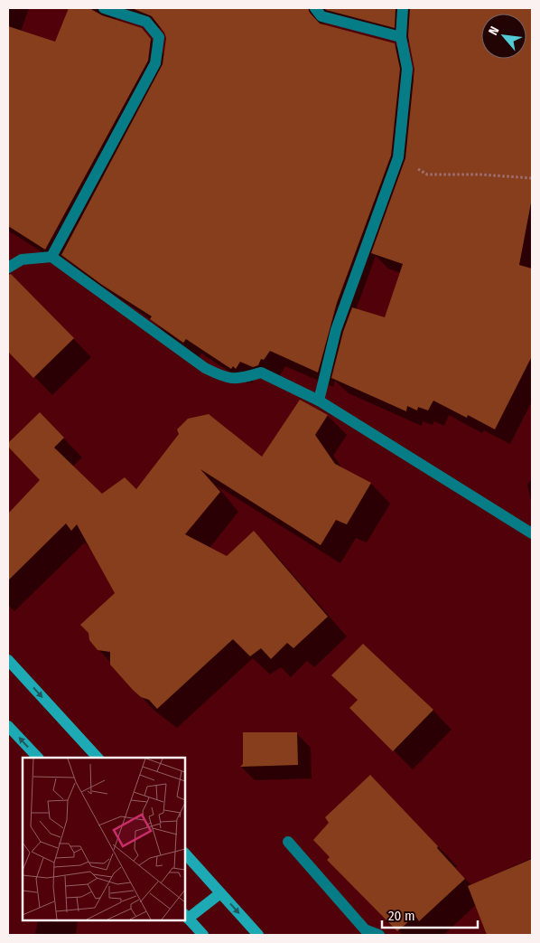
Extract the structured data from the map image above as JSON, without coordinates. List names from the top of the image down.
{
  "scale_bar": "20 m",
  "north": "top left"
}
